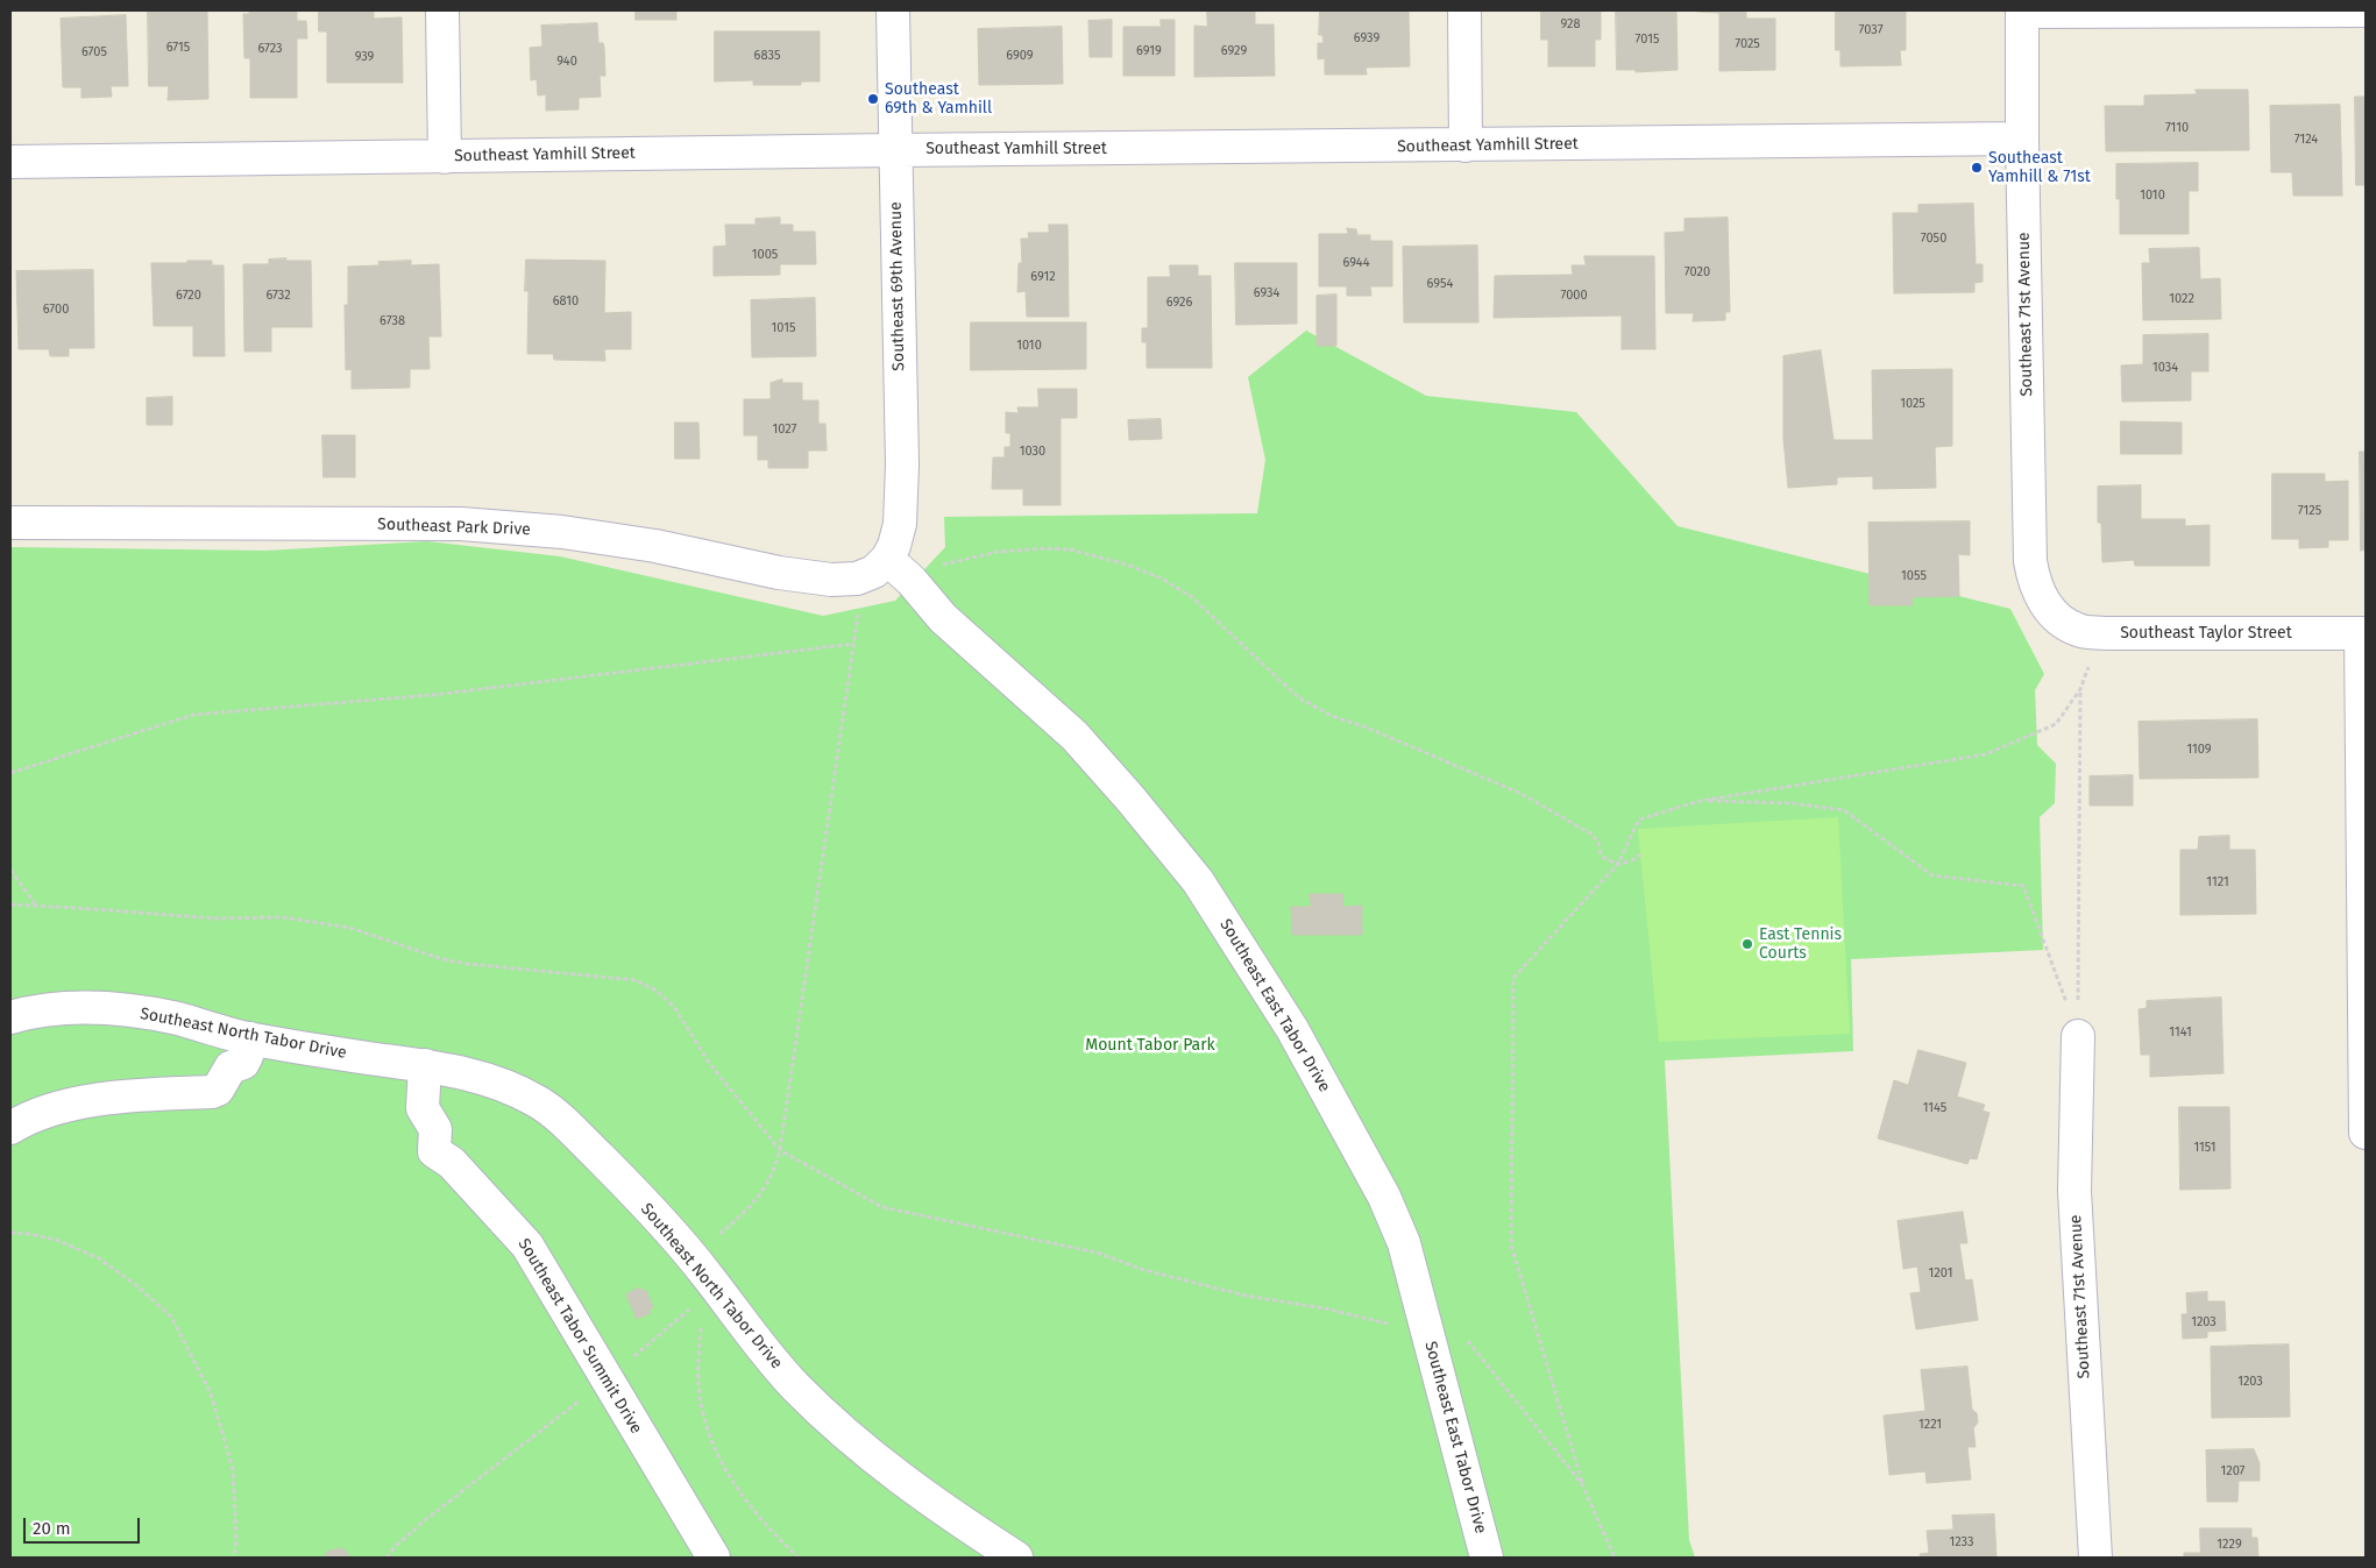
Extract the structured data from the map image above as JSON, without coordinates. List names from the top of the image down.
{
  "streets": {
    "street": [
      "Southeast Yamhill Street",
      "Southeast 69th Avenue",
      "Southeast 71st Avenue",
      "Southeast Park Drive",
      "Southeast Taylor Street",
      "Southeast East Tabor Drive",
      "Southeast North Tabor Drive",
      "Southeast Tabor Summit Drive"
    ]
  },
  "crossings": [
    ["Southeast Yamhill Street", "Southeast 69th Avenue"],
    ["Southeast Yamhill Street", "Southeast 71st Avenue"],
    ["Southeast 69th Avenue", "Southeast Park Drive"],
    ["Southeast 69th Avenue", "Southeast East Tabor Drive"],
    ["Southeast 71st Avenue", "Southeast Taylor Street"],
    ["Southeast Park Drive", "Southeast East Tabor Drive"],
    ["Southeast North Tabor Drive", "Southeast Tabor Summit Drive"]
  ],
  "parks": ["Mount Tabor Park"],
  "places": ["Southeast 69th & Yamhill", "Southeast Yamhill & 71st", "East Tennis Courts"],
  "house_numbers": [
    "928",
    "7037",
    "6939",
    "7015",
    "7025",
    "6715",
    "6723",
    "6919",
    "6929",
    "6705",
    "6835",
    "6909",
    "939",
    "940",
    "7110",
    "7124",
    "1010",
    "7050",
    "1005",
    "6944",
    "7020",
    "6912",
    "6954",
    "6934",
    "6720",
    "6732",
    "7000",
    "1022",
    "6810",
    "6926",
    "6700",
    "6738",
    "1015",
    "1010",
    "1034",
    "1025",
    "1027",
    "1030",
    "7125",
    "1055",
    "1109",
    "1121",
    "1141",
    "1145",
    "1151",
    "1201",
    "1203",
    "1203",
    "1221",
    "1207",
    "1233",
    "1229"
  ],
  "scale_bar": "20 m"
}
